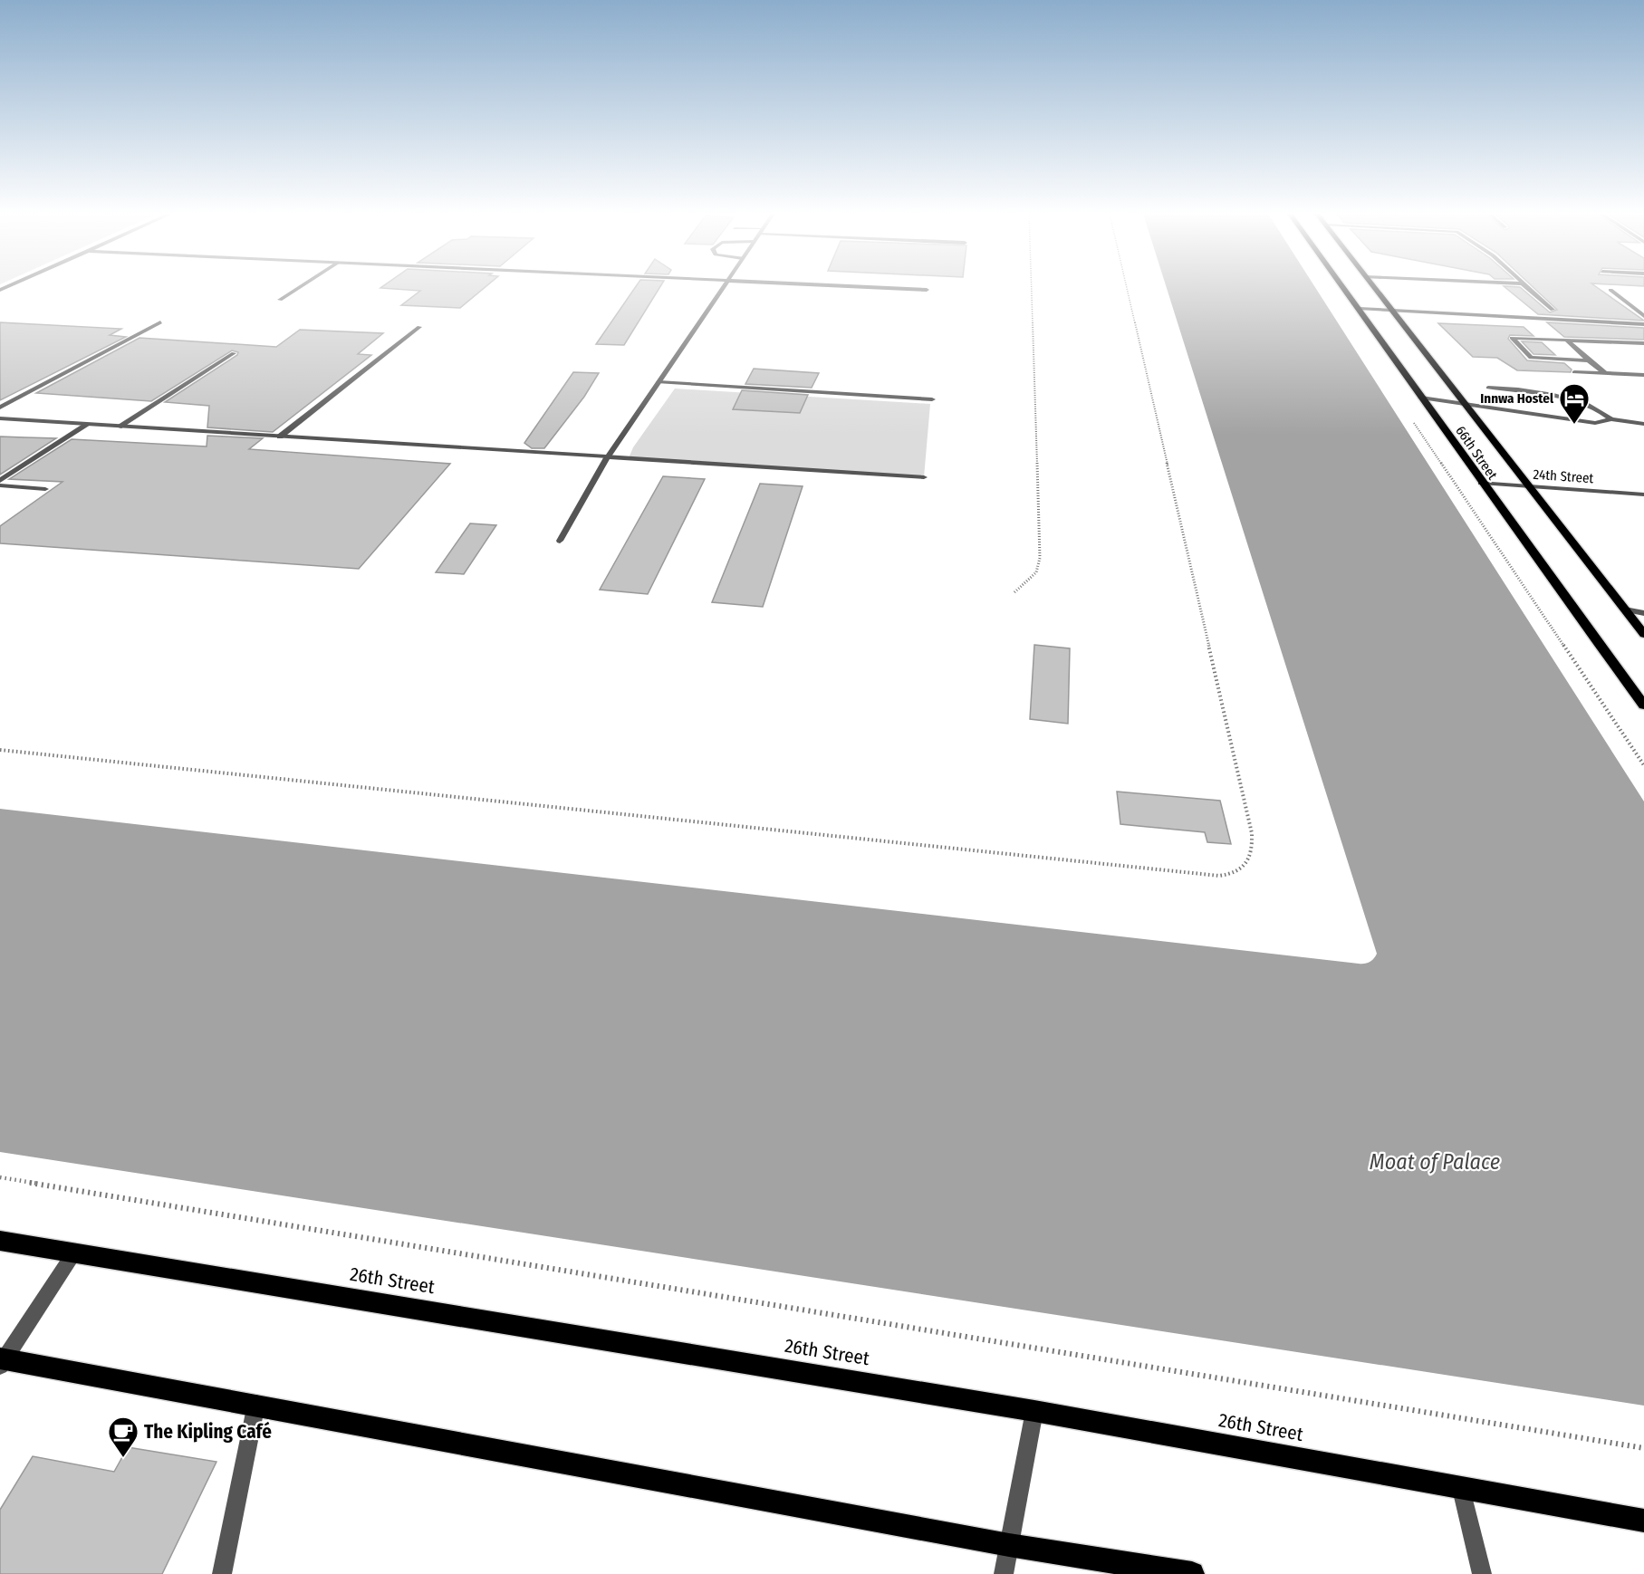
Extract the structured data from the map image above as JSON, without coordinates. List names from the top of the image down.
{
  "streets": {
    "main road": ["66th Street", "26th Street"],
    "street": ["24th Street"]
  },
  "crossings": [
    ["66th Street", "24th Street"]
  ],
  "water": ["Moat of Palace"],
  "places": {
    "hotel": ["Innwa Hostel"],
    "cafe": ["The Kipling Café"]
  }
}
